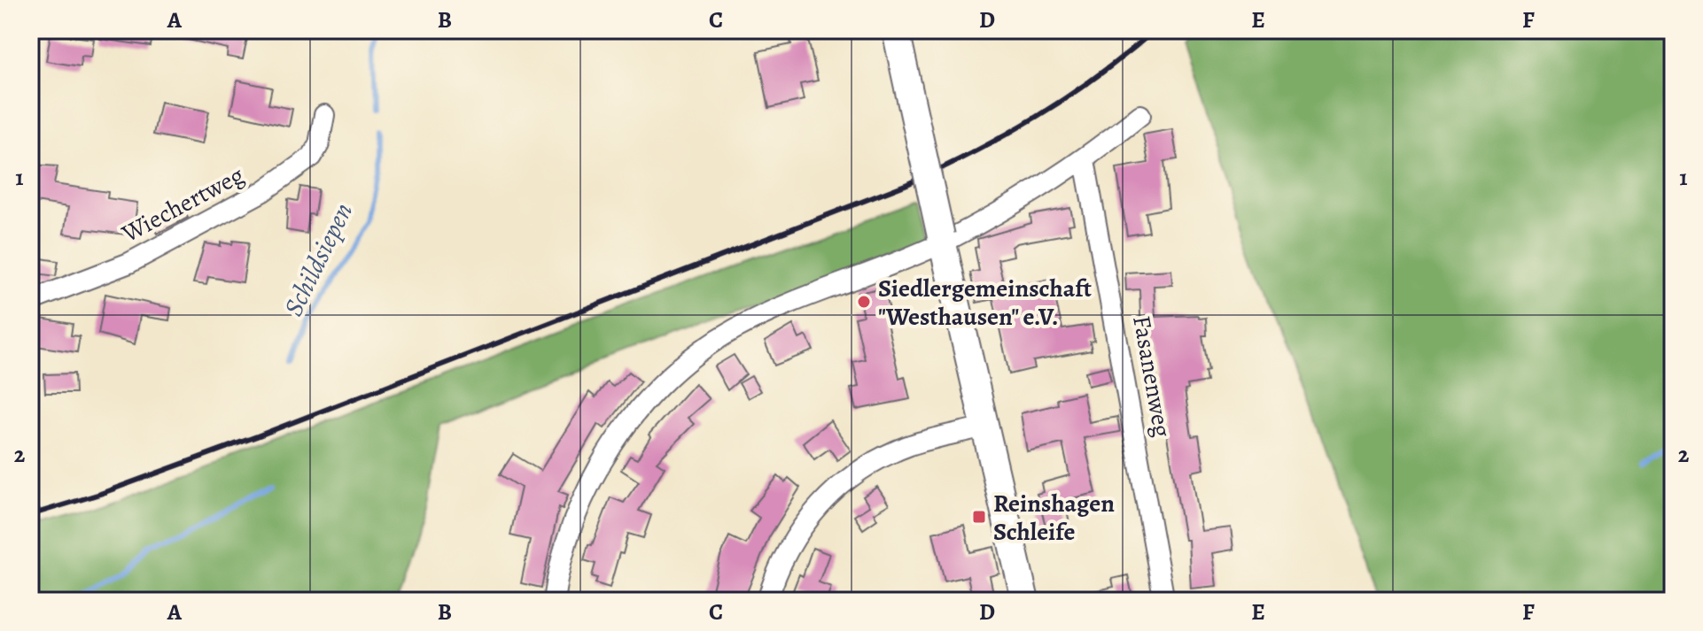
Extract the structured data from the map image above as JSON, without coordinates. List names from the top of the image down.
{
  "streets": {
    "street": ["Wiechertweg", "Fasanenweg"]
  },
  "water": ["Schildsiepen"],
  "places": {
    "other": ["Siedlergemeinschaft \"Westhausen\" e.V."],
    "transit": ["Reinshagen Schleife"]
  },
  "grid": {
    "columns": [
      "A",
      "B",
      "C",
      "D",
      "E",
      "F"
    ],
    "rows": ["1", "2"]
  }
}
